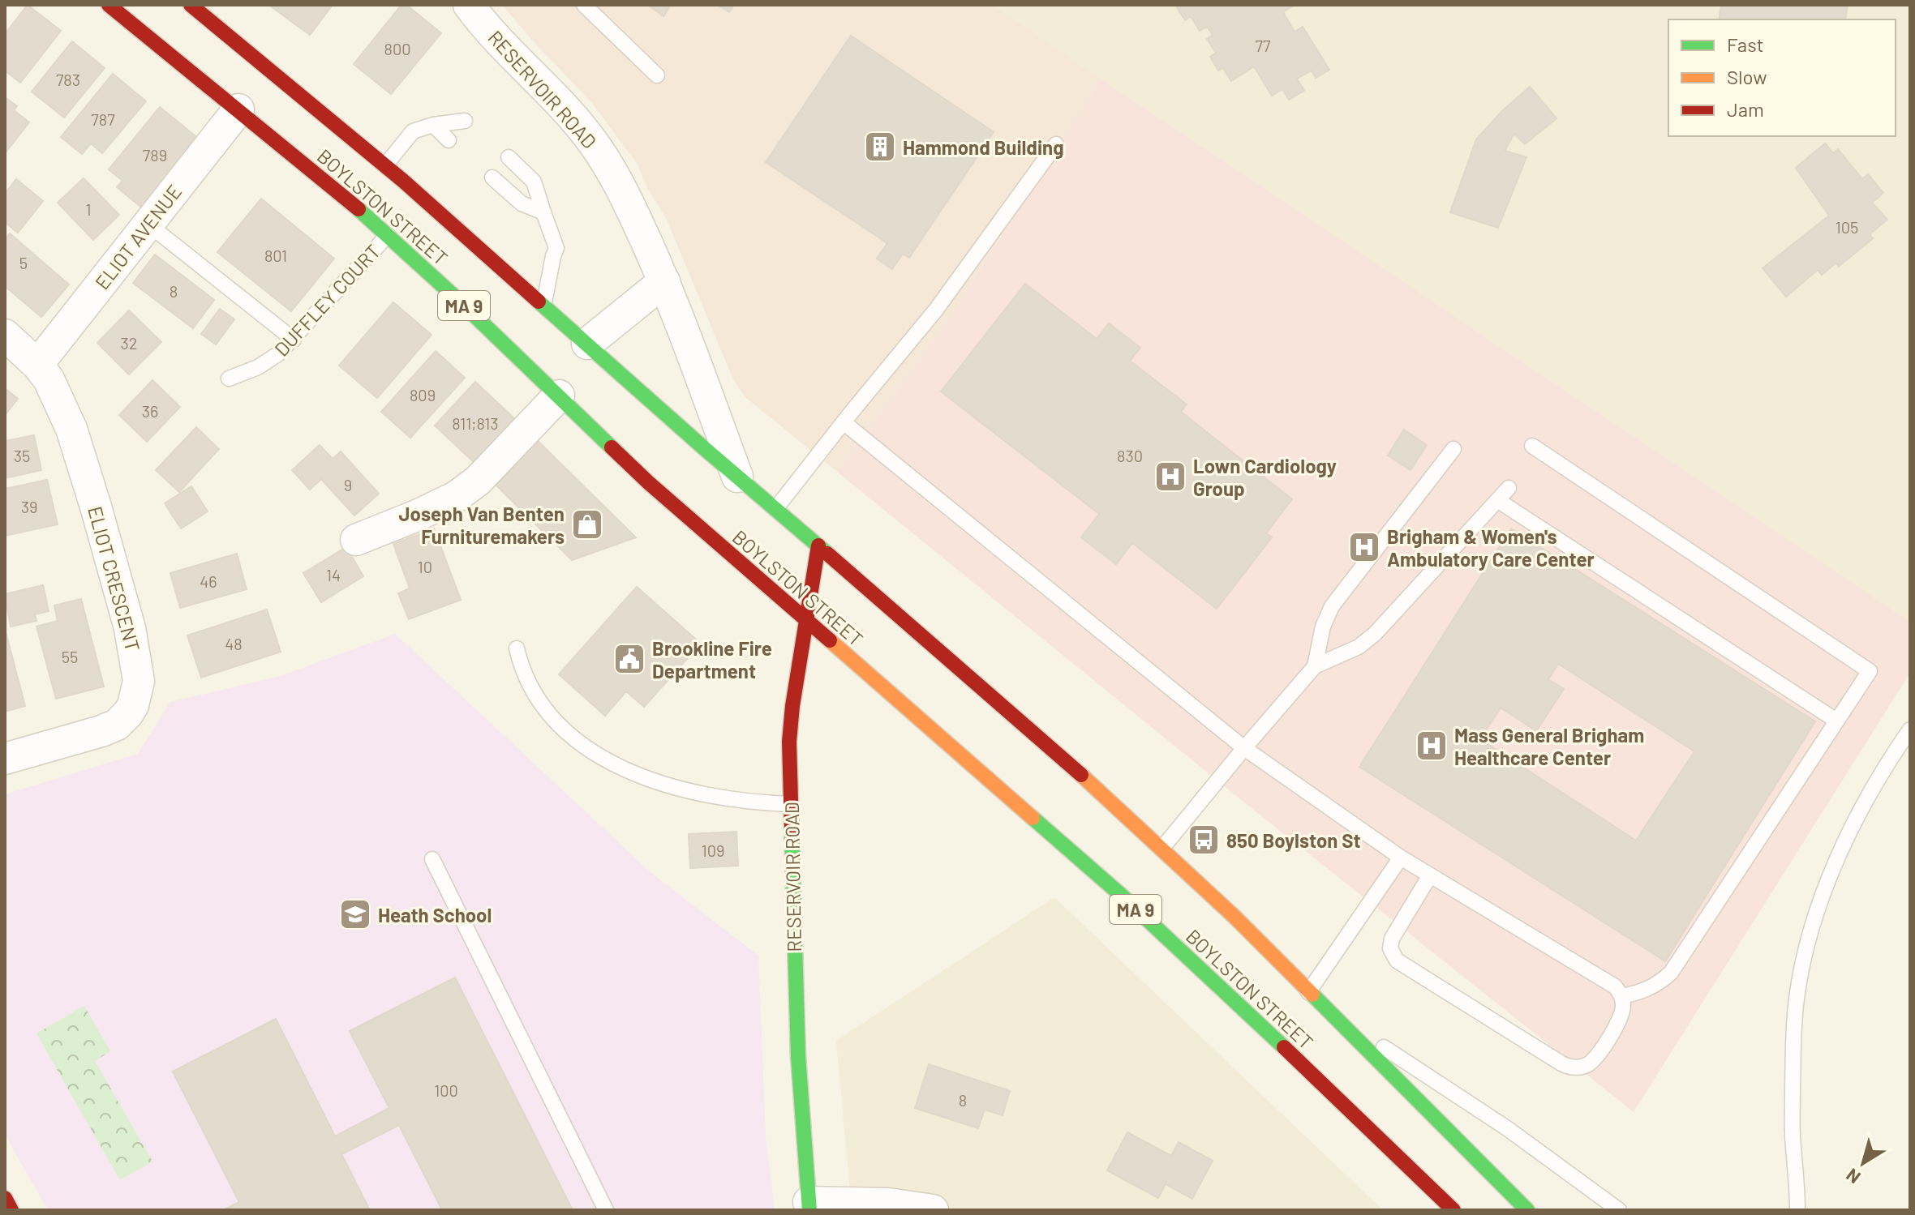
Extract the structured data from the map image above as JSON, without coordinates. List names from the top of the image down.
{
  "streets": {
    "main road": ["RESERVOIR ROAD", "BOYLSTON STREET", "MA 9"],
    "street": ["ELIOT AVENUE", "ELIOT CRESCENT"],
    "lane": ["DUFFLEY COURT"]
  },
  "crossings": [
    ["RESERVOIR ROAD", "BOYLSTON STREET"],
    ["BOYLSTON STREET", "ELIOT AVENUE"],
    ["BOYLSTON STREET", "DUFFLEY COURT"],
    ["ELIOT AVENUE", "ELIOT CRESCENT"]
  ],
  "places": {
    "building": ["Hammond Building"],
    "hospital": ["Lown Cardiology Group", "Brigham & Women's Ambulatory Care Center", "Mass General Brigham Healthcare Center"],
    "shop": ["Joseph Van Benten Furnituremakers"],
    "public building": ["Brookline Fire Department"],
    "bus stop": ["850 Boylston St"],
    "school or university": ["Heath School"]
  },
  "house_numbers": [
    "77",
    "800",
    "783",
    "787",
    "789",
    "1",
    "105",
    "801",
    "5",
    "8",
    "32",
    "809",
    "36",
    "811;813",
    "35",
    "830",
    "9",
    "39",
    "10",
    "14",
    "46",
    "48",
    "55",
    "109",
    "100",
    "8"
  ],
  "legend": ["Fast", "Slow", "Jam"],
  "north": "bottom left"
}
